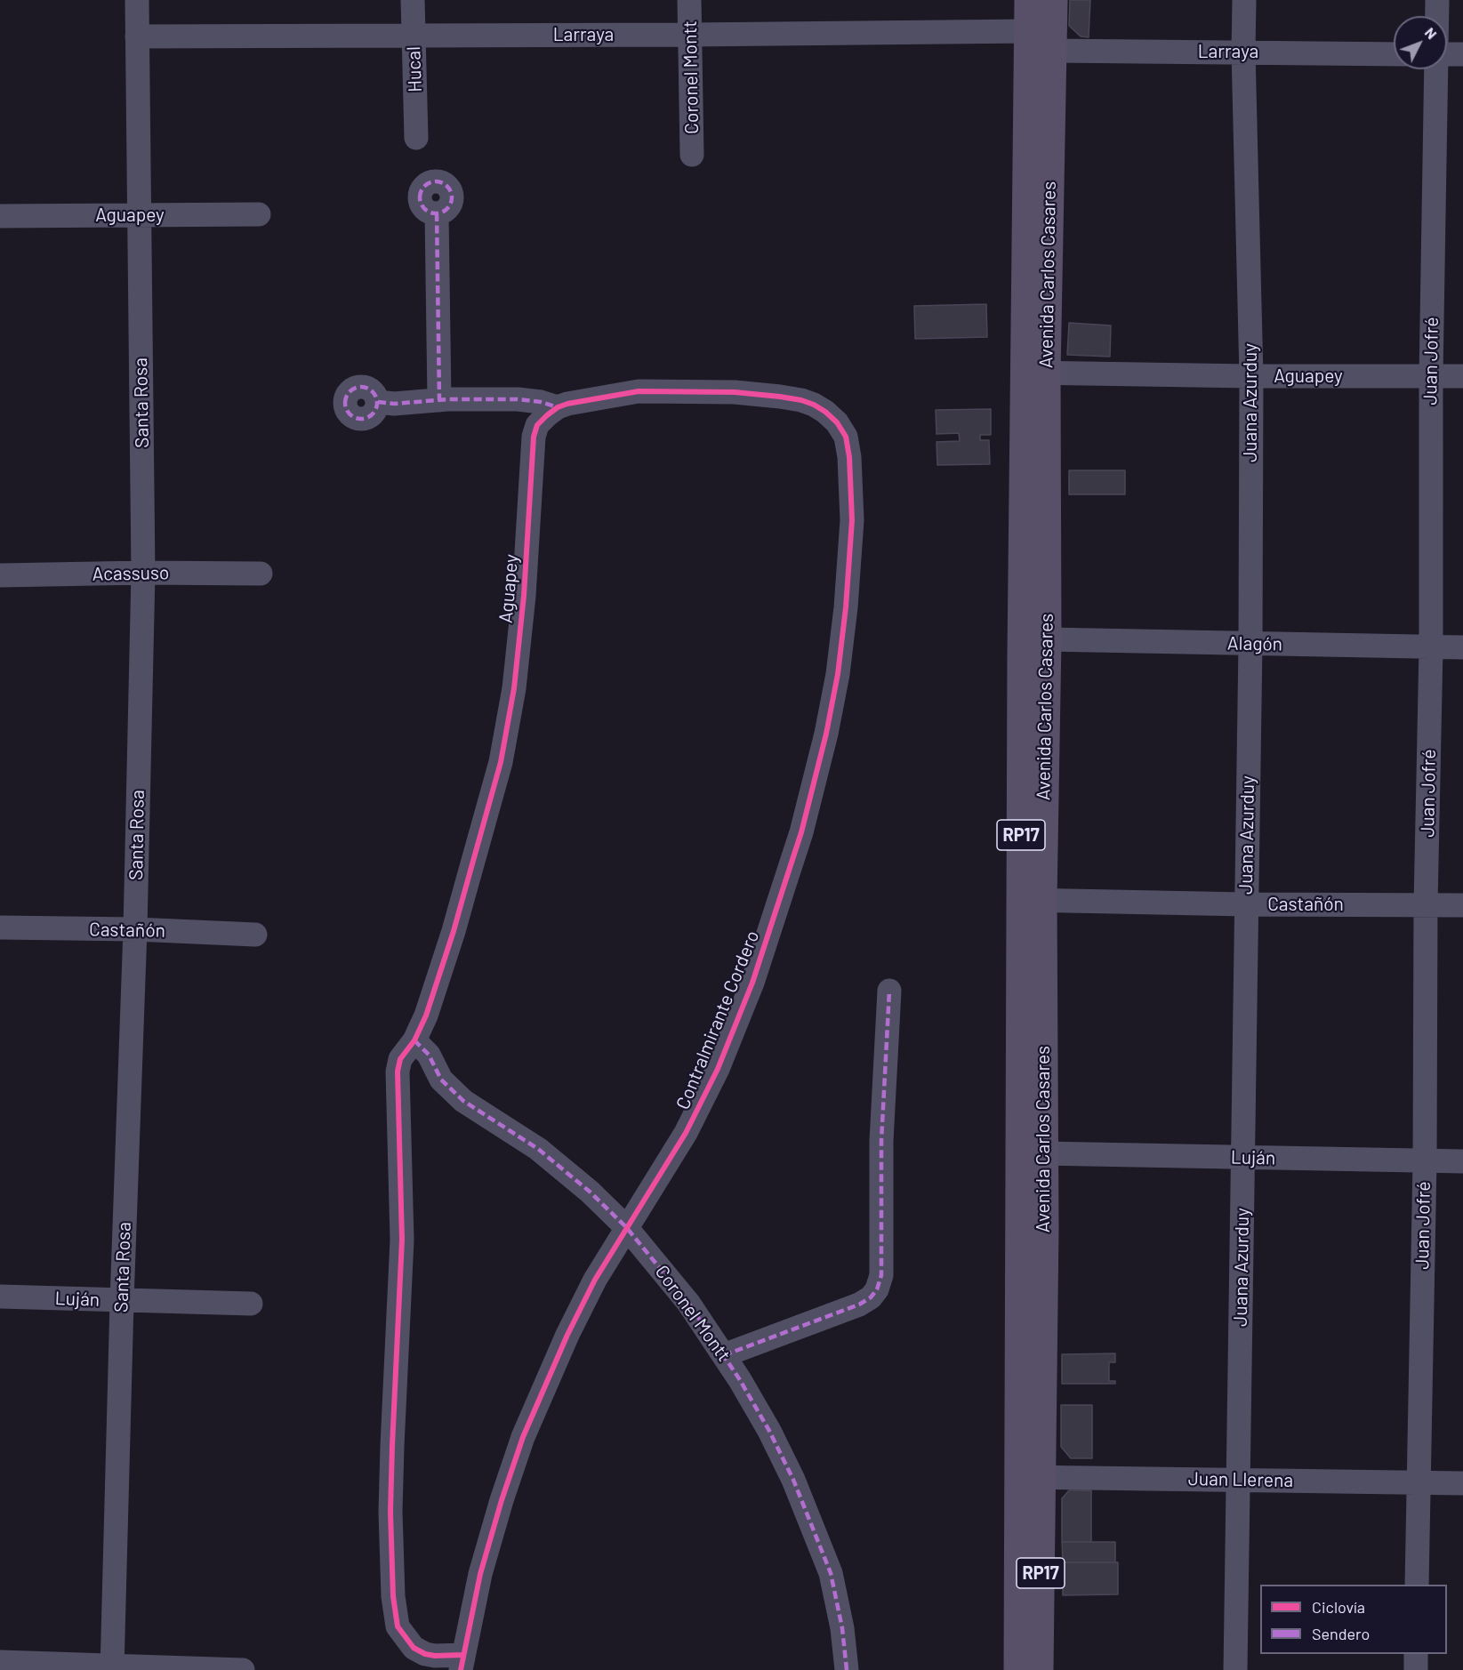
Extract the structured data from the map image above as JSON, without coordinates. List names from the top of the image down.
{
  "streets": {
    "main road": ["Avenida Carlos Casares", "RP17"],
    "street": [
      "Larraya",
      "Hucal",
      "Coronel Montt",
      "Aguapey",
      "Juan Jofré",
      "Santa Rosa",
      "Juana Azurduy",
      "Acassuso",
      "Alagón",
      "Castañón",
      "Contralmirante Cordero",
      "Luján",
      "Juan Llerena"
    ]
  },
  "crossings": [
    ["Larraya", "Hucal"],
    ["Larraya", "Coronel Montt"],
    ["Larraya", "Avenida Carlos Casares"],
    ["Larraya", "Santa Rosa"],
    ["Larraya", "Juana Azurduy"],
    ["Coronel Montt", "Aguapey"],
    ["Coronel Montt", "Contralmirante Cordero"],
    ["Aguapey", "Avenida Carlos Casares"],
    ["Aguapey", "Juan Jofré"],
    ["Aguapey", "Santa Rosa"],
    ["Aguapey", "Juana Azurduy"],
    ["Aguapey", "Contralmirante Cordero"],
    ["Avenida Carlos Casares", "Alagón"],
    ["Avenida Carlos Casares", "Castañón"],
    ["Avenida Carlos Casares", "Luján"],
    ["Avenida Carlos Casares", "Juan Llerena"],
    ["Juan Jofré", "Alagón"],
    ["Juan Jofré", "Castañón"],
    ["Juan Jofré", "Luján"],
    ["Juan Jofré", "Juan Llerena"],
    ["Santa Rosa", "Acassuso"],
    ["Santa Rosa", "Castañón"],
    ["Santa Rosa", "Luján"],
    ["Juana Azurduy", "Alagón"],
    ["Juana Azurduy", "Castañón"],
    ["Juana Azurduy", "Luján"],
    ["Juana Azurduy", "Juan Llerena"]
  ],
  "legend": ["Ciclovía", "Sendero"],
  "north": "top right"
}
